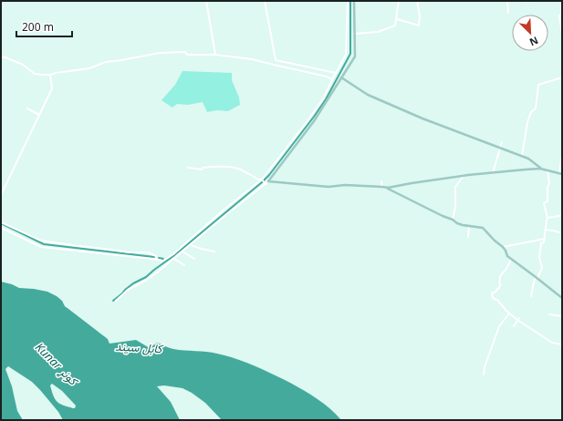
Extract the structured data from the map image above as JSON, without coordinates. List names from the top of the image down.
{
  "water": ["کابل سيند", "Kunar کونړ"],
  "scale_bar": "200 m",
  "north": "bottom right"
}
